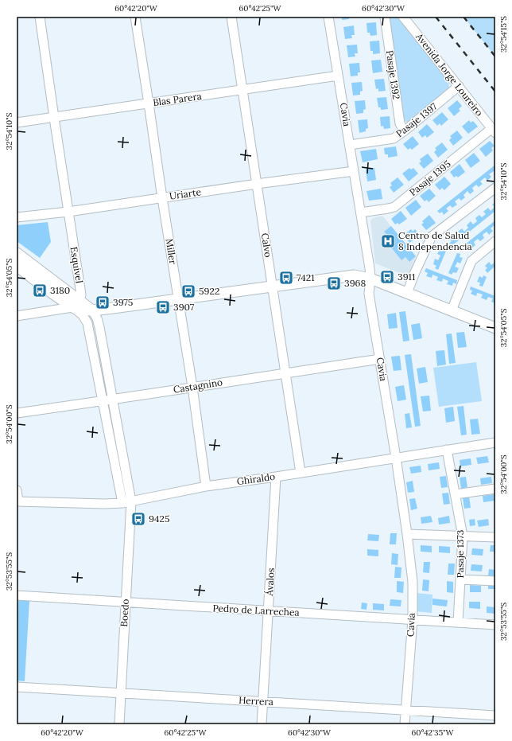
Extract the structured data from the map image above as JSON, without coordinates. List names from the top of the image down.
{
  "streets": {
    "street": [
      "Pasaje 1392",
      "Avenida Jorge Loureiro",
      "Blas Parera",
      "Cavia",
      "Pasaje 1397",
      "Pasaje 1395",
      "Uriarte",
      "Calvo",
      "Miller",
      "Esquivel",
      "Castagnino",
      "Ghiraldo",
      "Pasaje 1373",
      "Ávalos",
      "Pedro de Larrechea",
      "Boedo",
      "Herrera"
    ]
  },
  "crossings": [
    ["Pasaje 1392", "Pasaje 1397"],
    ["Avenida Jorge Loureiro", "Pasaje 1397"],
    ["Avenida Jorge Loureiro", "Pasaje 1395"],
    ["Blas Parera", "Cavia"],
    ["Blas Parera", "Calvo"],
    ["Blas Parera", "Miller"],
    ["Blas Parera", "Esquivel"],
    ["Cavia", "Pasaje 1397"],
    ["Cavia", "Pasaje 1395"],
    ["Cavia", "Uriarte"],
    ["Cavia", "Castagnino"],
    ["Cavia", "Ghiraldo"],
    ["Cavia", "Pedro de Larrechea"],
    ["Cavia", "Herrera"],
    ["Uriarte", "Calvo"],
    ["Uriarte", "Miller"],
    ["Uriarte", "Esquivel"],
    ["Calvo", "Castagnino"],
    ["Calvo", "Ghiraldo"],
    ["Miller", "Castagnino"],
    ["Miller", "Ghiraldo"],
    ["Ghiraldo", "Pasaje 1373"],
    ["Ghiraldo", "Ávalos"],
    ["Ghiraldo", "Boedo"],
    ["Pasaje 1373", "Pedro de Larrechea"],
    ["Ávalos", "Pedro de Larrechea"],
    ["Ávalos", "Herrera"],
    ["Pedro de Larrechea", "Boedo"],
    ["Boedo", "Herrera"]
  ],
  "places": {
    "hospital": ["Centro de Salud 8 Independencia"],
    "bus stop": [
      "3911",
      "7421",
      "3968",
      "3180",
      "5922",
      "3975",
      "3907",
      "9425"
    ]
  },
  "coordinates": [
    "60°42'20\"W",
    "60°42'25\"W",
    "60°42'30\"W",
    "32°54'15\"S",
    "32°54'10\"S",
    "32°54'05\"S",
    "32°54'00\"S",
    "32°53'55\"S",
    "60°42'35\"W"
  ]
}
